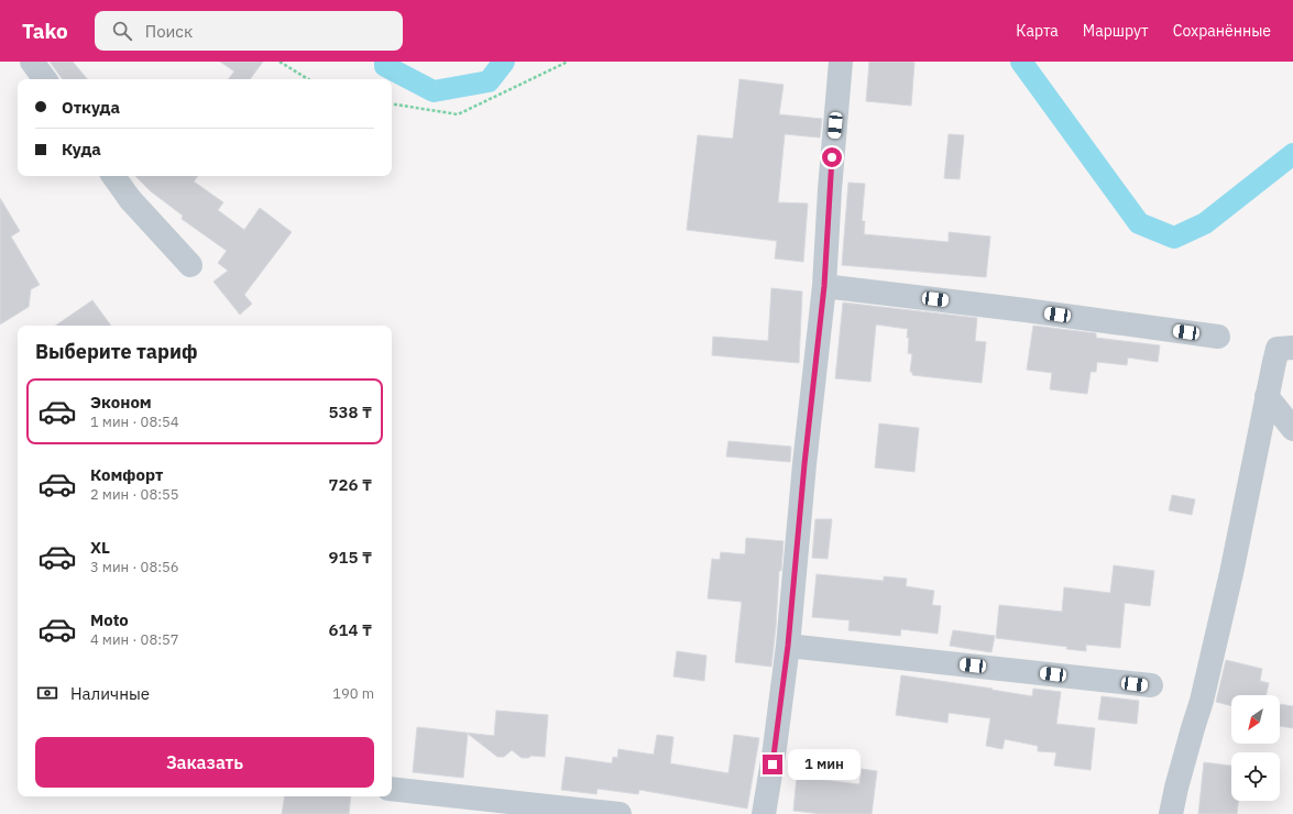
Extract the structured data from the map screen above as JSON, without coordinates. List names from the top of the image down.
{
  "north": "bottom left",
  "page": {
    "header": "Tako",
    "search": "Поиск",
    "nav": ["Карта", "Маршрут", "Сохранённые"],
    "banner": ["Откуда", "Куда"],
    "heading": "Выберите тариф",
    "list": [
      {
        "name": "Эконом",
        "note": "1 мин · 08:54",
        "value": "538 ₸"
      },
      {
        "name": "Комфорт",
        "note": "2 мин · 08:55",
        "value": "726 ₸"
      },
      {
        "name": "XL",
        "note": "3 мин · 08:56",
        "value": "915 ₸"
      },
      {
        "name": "Moto",
        "note": "4 мин · 08:57",
        "value": "614 ₸"
      }
    ],
    "pay": ["Наличные", "190 m"],
    "buttons": "Заказать",
    "bubble": "1 мин"
  }
}
